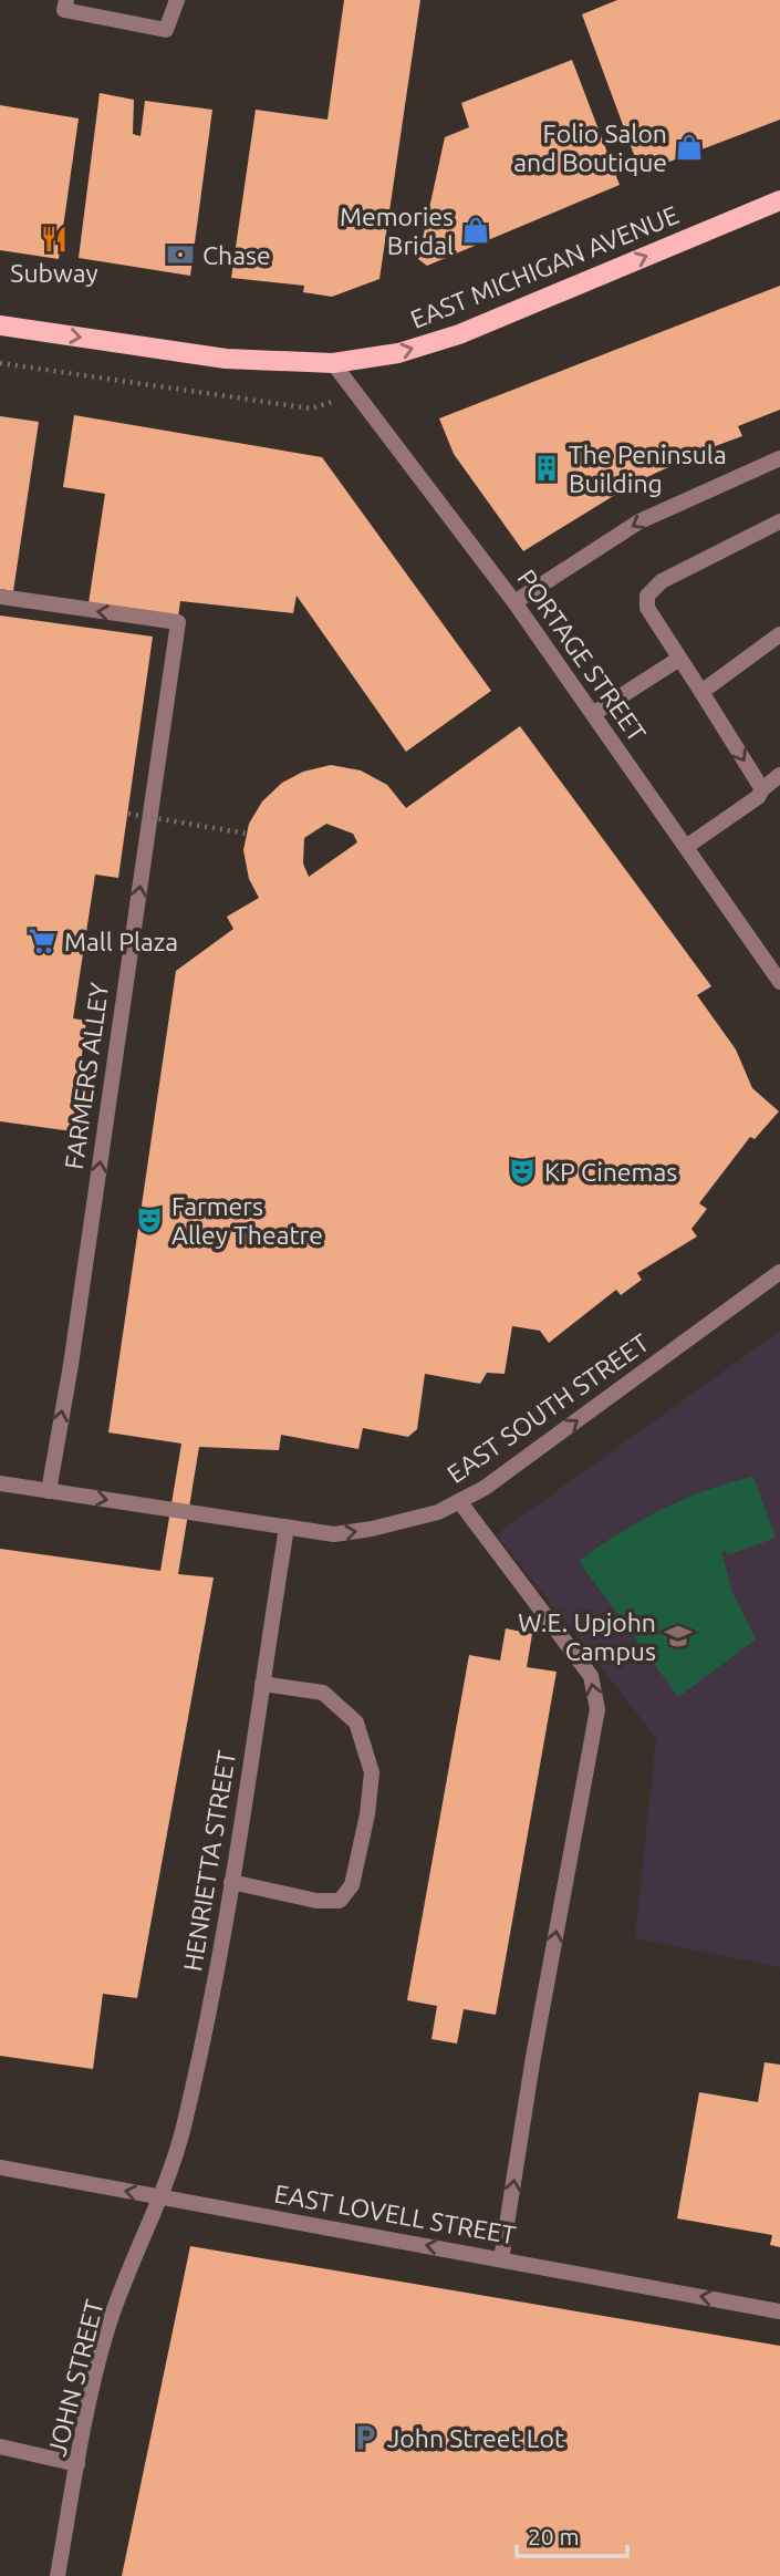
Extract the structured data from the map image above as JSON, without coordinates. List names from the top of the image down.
{
  "streets": {
    "main road": ["EAST MICHIGAN AVENUE"],
    "street": [
      "PORTAGE STREET",
      "FARMERS ALLEY",
      "EAST SOUTH STREET",
      "HENRIETTA STREET",
      "EAST LOVELL STREET",
      "JOHN STREET"
    ]
  },
  "crossings": [
    ["EAST MICHIGAN AVENUE", "PORTAGE STREET"],
    ["FARMERS ALLEY", "EAST SOUTH STREET"],
    ["EAST SOUTH STREET", "HENRIETTA STREET"],
    ["HENRIETTA STREET", "EAST LOVELL STREET"],
    ["HENRIETTA STREET", "JOHN STREET"],
    ["EAST LOVELL STREET", "JOHN STREET"]
  ],
  "one_way": [
    "EAST MICHIGAN AVENUE",
    "FARMERS ALLEY",
    "EAST SOUTH STREET",
    "EAST LOVELL STREET"
  ],
  "places": {
    "shop": ["Folio Salon and Boutique", "Memories Bridal"],
    "restaurant": ["Subway"],
    "bank": ["Chase"],
    "building": ["The Peninsula Building"],
    "supermarket": ["Mall Plaza"],
    "theatre": ["KP Cinemas", "Farmers Alley Theatre"],
    "school or university": ["W.E. Upjohn Campus"],
    "parking": ["John Street Lot"]
  },
  "scale_bar": "20 m"
}
